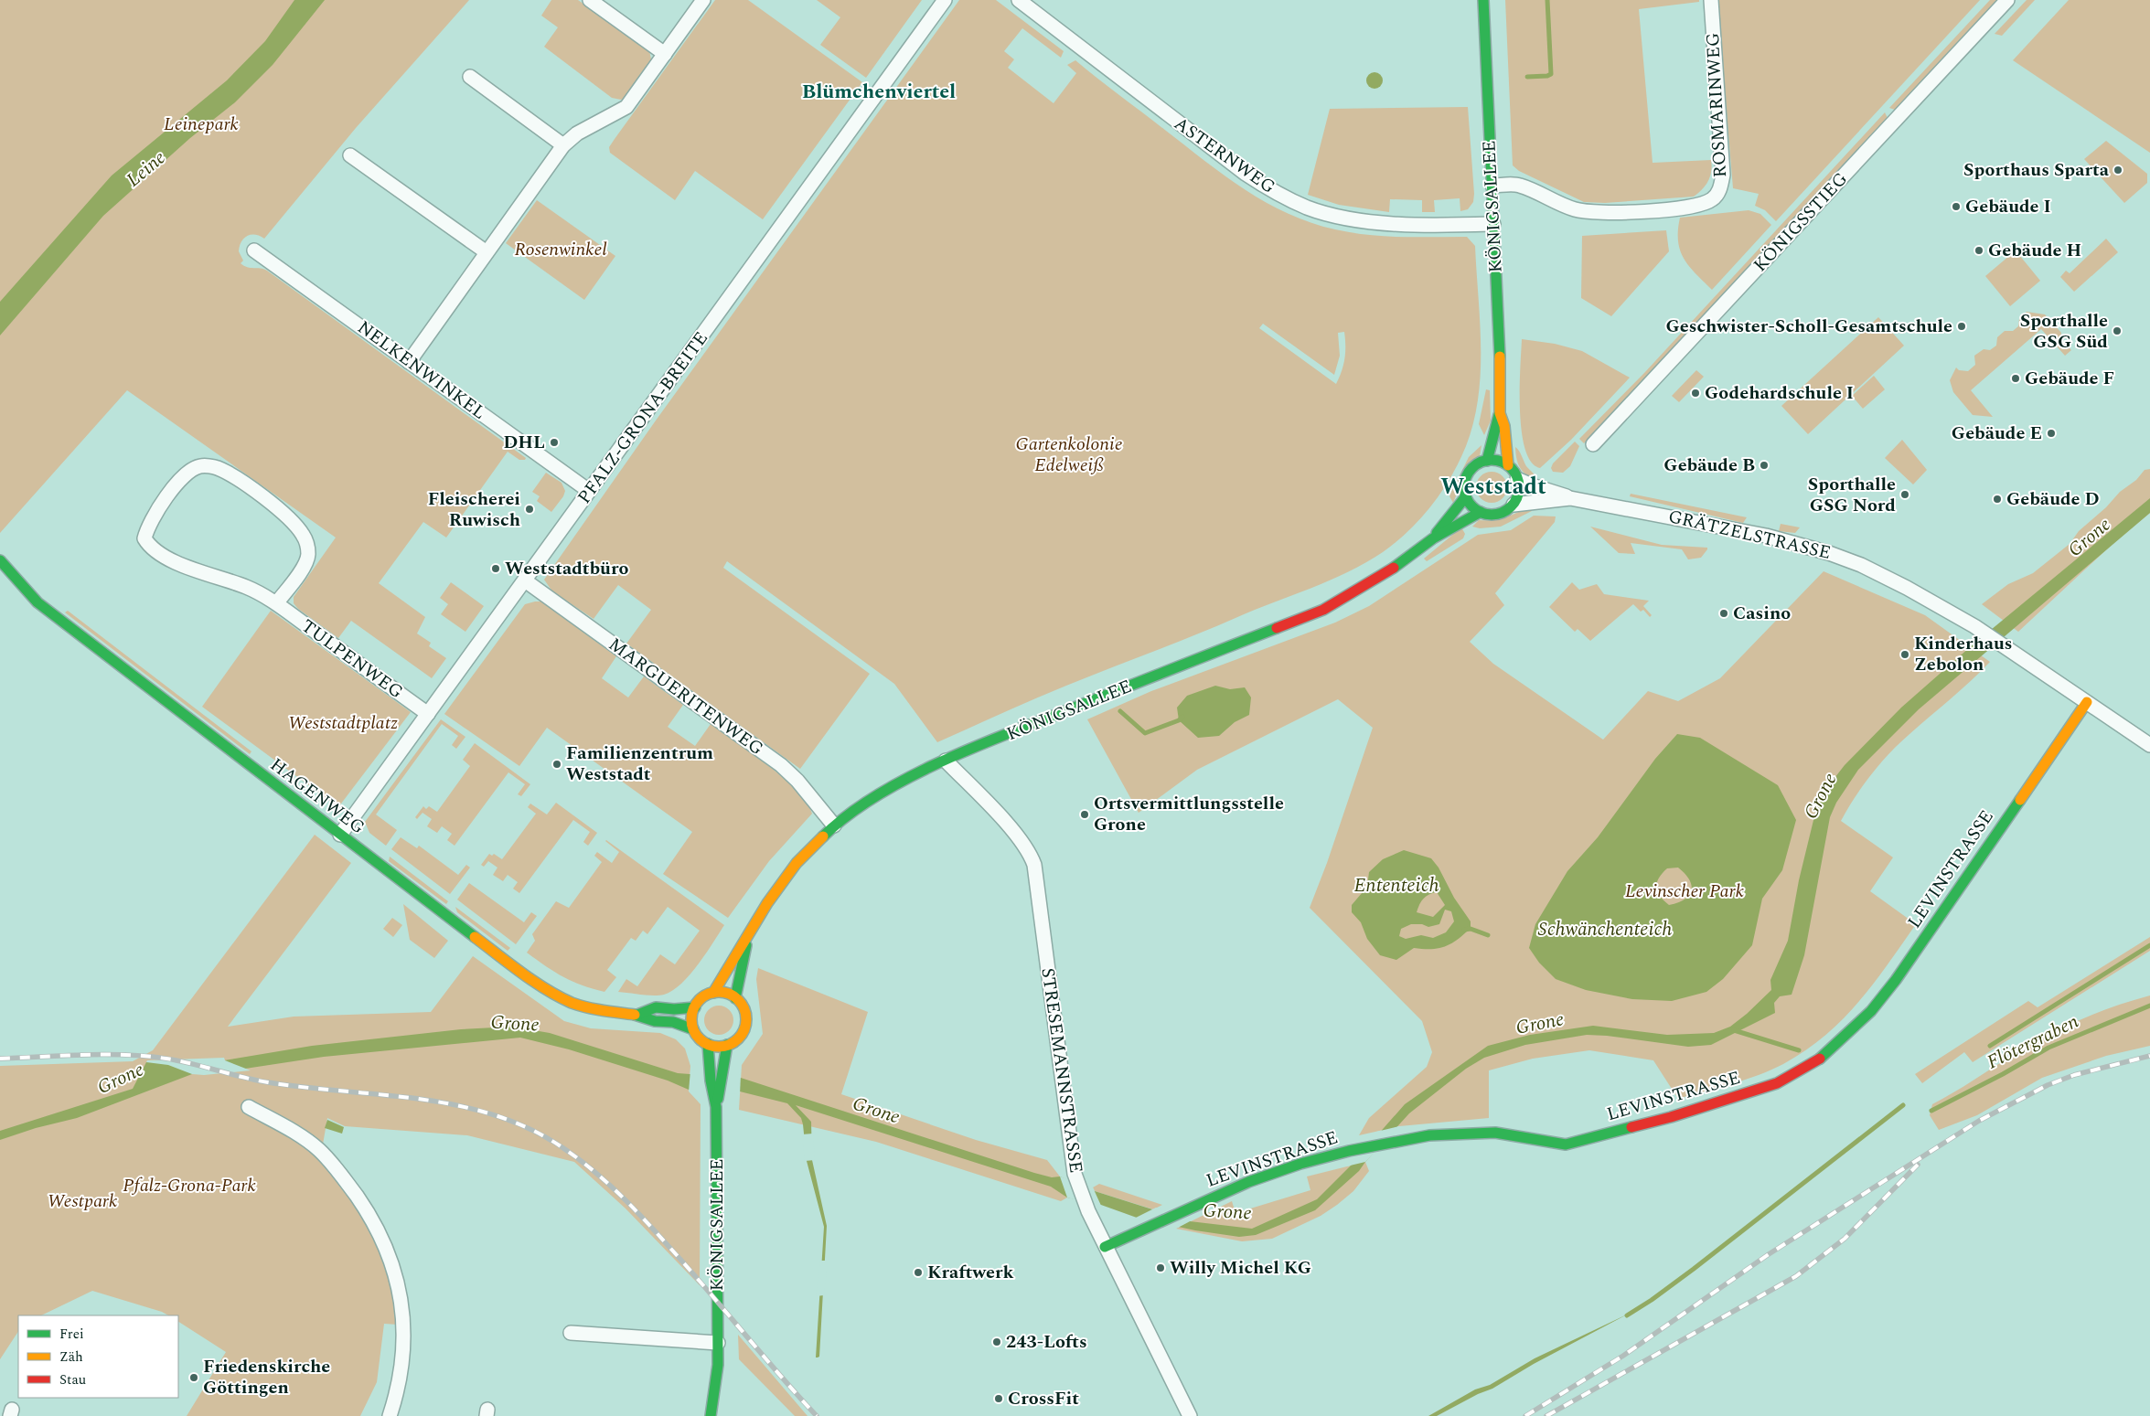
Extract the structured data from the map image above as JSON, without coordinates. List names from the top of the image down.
{
  "streets": {
    "street": [
      "ROSMARINWEG",
      "ASTERNWEG",
      "KÖNIGSALLEE",
      "KÖNIGSSTIEG",
      "NELKENWINKEL",
      "PFALZ-GRONA-BREITE",
      "GRÄTZELSTRASSE",
      "TULPENWEG",
      "MARGUERITENWEG",
      "HAGENWEG",
      "LEVINSTRASSE",
      "STRESEMANNSTRASSE"
    ]
  },
  "crossings": [
    ["ROSMARINWEG", "KÖNIGSALLEE"],
    ["ASTERNWEG", "KÖNIGSALLEE"],
    ["KÖNIGSALLEE", "GRÄTZELSTRASSE"],
    ["KÖNIGSALLEE", "MARGUERITENWEG"],
    ["KÖNIGSALLEE", "HAGENWEG"],
    ["KÖNIGSALLEE", "STRESEMANNSTRASSE"],
    ["NELKENWINKEL", "PFALZ-GRONA-BREITE"],
    ["PFALZ-GRONA-BREITE", "TULPENWEG"],
    ["PFALZ-GRONA-BREITE", "MARGUERITENWEG"],
    ["PFALZ-GRONA-BREITE", "HAGENWEG"],
    ["GRÄTZELSTRASSE", "LEVINSTRASSE"],
    ["LEVINSTRASSE", "STRESEMANNSTRASSE"]
  ],
  "districts": ["Blümchenviertel", "Weststadt"],
  "water": [
    "Leine",
    "Grone",
    "Ententeich",
    "Schwänchenteich",
    "Flötergraben"
  ],
  "parks": [
    "Leinepark",
    "Rosenwinkel",
    "Gartenkolonie Edelweiß",
    "Weststadtplatz",
    "Levinscher Park",
    "Pfalz-Grona-Park",
    "Westpark"
  ],
  "places": [
    "Sporthaus Sparta",
    "Gebäude I",
    "Gebäude H",
    "Geschwister-Scholl-Gesamtschule",
    "Sporthalle GSG Süd",
    "Gebäude F",
    "Godehardschule I",
    "Gebäude E",
    "DHL",
    "Gebäude B",
    "Sporthalle GSG Nord",
    "Gebäude D",
    "Fleischerei Ruwisch",
    "Weststadtbüro",
    "Casino",
    "Kinderhaus Zebolon",
    "Familienzentrum Weststadt",
    "Ortsvermittlungsstelle Grone",
    "Willy Michel KG",
    "Kraftwerk",
    "243-Lofts",
    "Friedenskirche Göttingen",
    "CrossFit"
  ],
  "legend": ["Frei", "Zäh", "Stau"]
}
